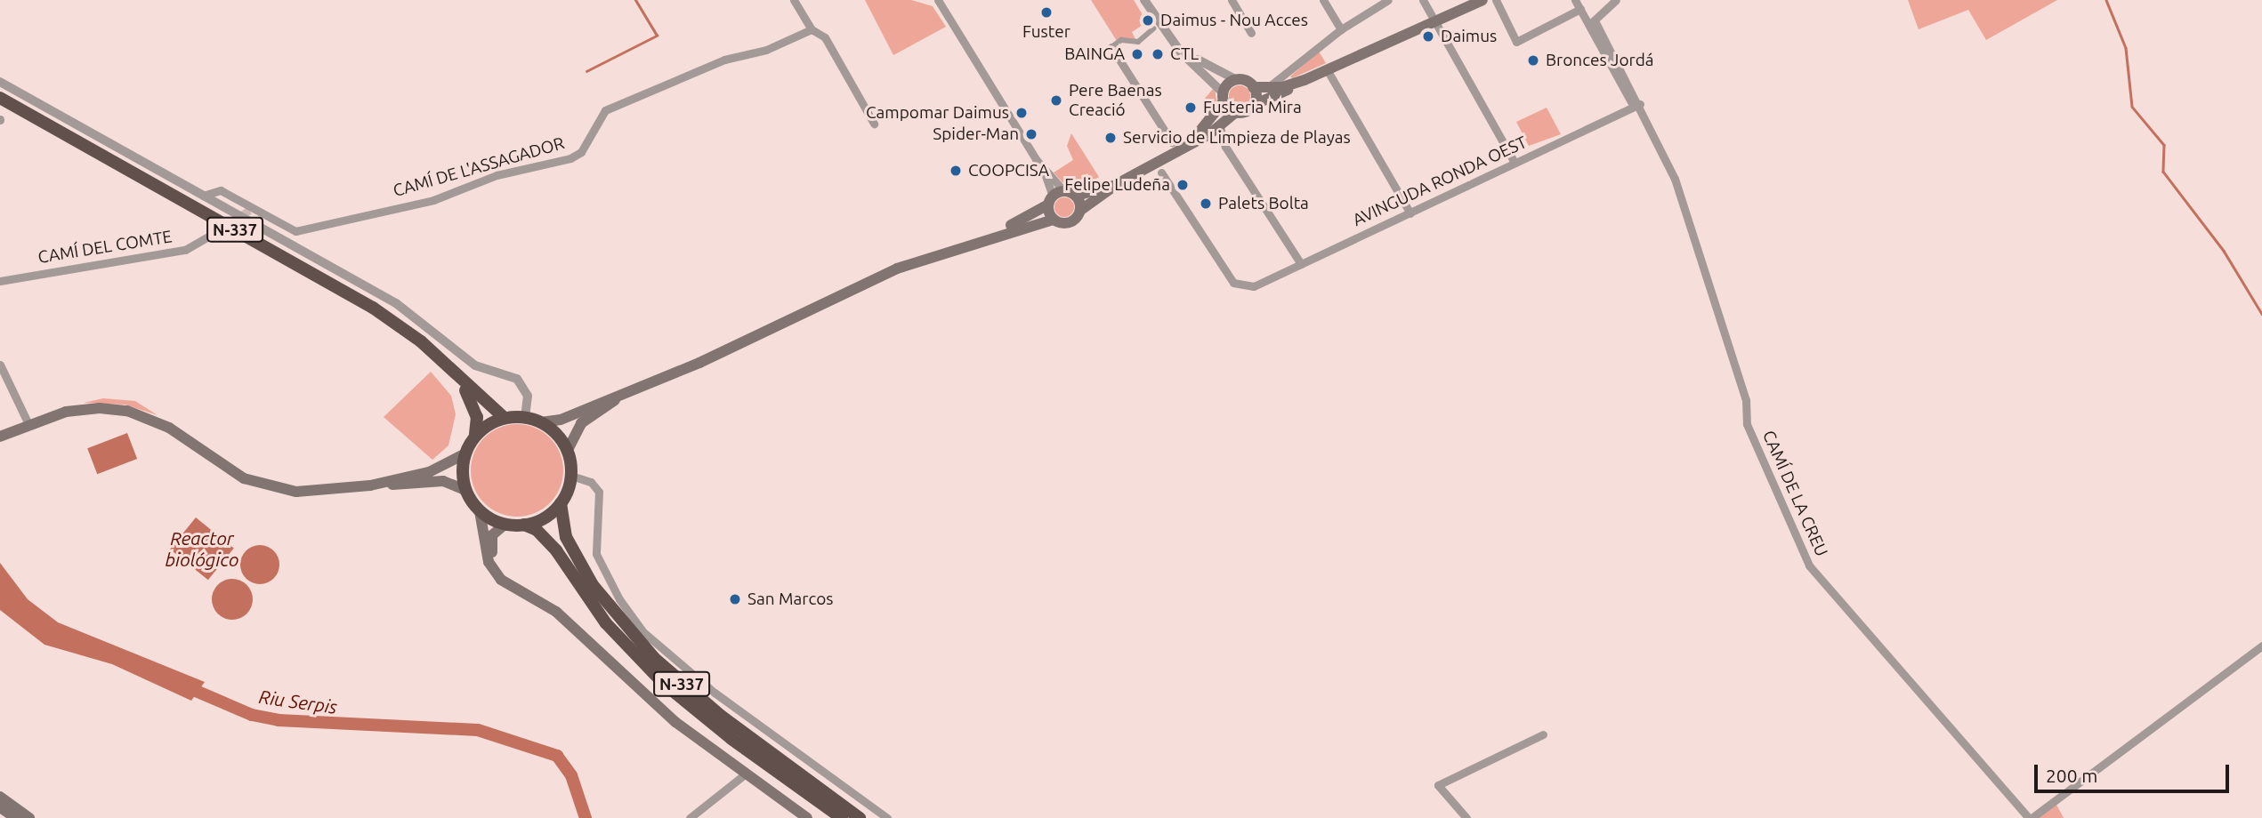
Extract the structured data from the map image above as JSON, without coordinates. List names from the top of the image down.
{
  "streets": {
    "highway": ["N-337"],
    "street": [
      "CAMÍ DE L'ASSAGADOR",
      "AVINGUDA RONDA OEST",
      "CAMÍ DEL COMTE",
      "CAMÍ DE LA CREU"
    ]
  },
  "crossings": [
    ["AVINGUDA RONDA OEST", "CAMÍ DE LA CREU"]
  ],
  "water": ["Reactor biológico", "Riu Serpis"],
  "places": [
    "Fuster",
    "Daimus - Nou Acces",
    "Daimus",
    "BAINGA",
    "CTL",
    "Bronces Jordá",
    "Pere Baenas Creació",
    "Fusteria Mira",
    "Campomar Daimus",
    "Spider-Man",
    "Servicio de Limpieza de Playas",
    "COOPCISA",
    "Felipe Ludeña",
    "Palets Bolta",
    "San Marcos"
  ],
  "scale_bar": "200 m"
}
